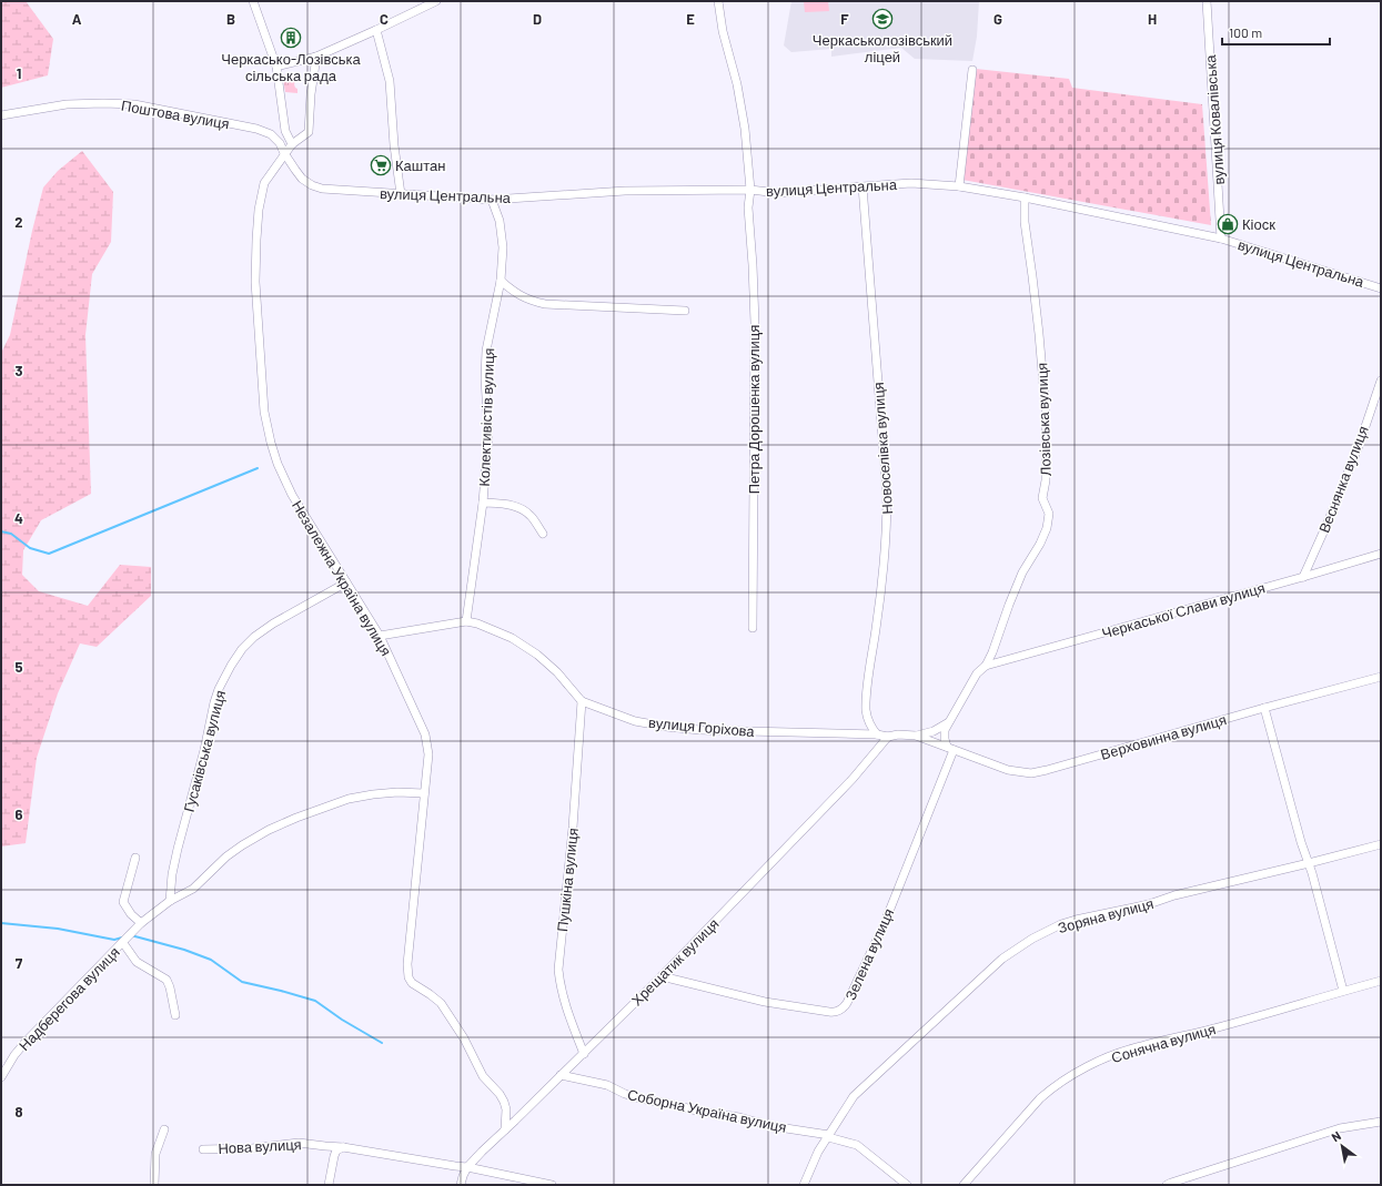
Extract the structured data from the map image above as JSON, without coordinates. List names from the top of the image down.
{
  "streets": {
    "street": [
      "Поштова вулиця",
      "вулиця Ковалівська",
      "вулиця Центральна",
      "Петра Дорошенка вулиця",
      "Колективістів вулиця",
      "Лозівська вулиця",
      "Новоселівка вулиця",
      "Веснянка вулиця",
      "Незалежна Україна вулиця",
      "Черкаської Слави вулиця",
      "вулиця Горіхова",
      "Верховинна вулиця",
      "Гусаківська вулиця",
      "Пушкіна вулиця",
      "Зоряна вулиця",
      "Зелена вулиця",
      "Хрещатик вулиця",
      "Надберегова вулиця",
      "Сонячна вулиця",
      "Соборна Україна вулиця",
      "Нова вулиця"
    ]
  },
  "crossings": [
    ["Поштова вулиця", "вулиця Центральна"],
    ["Поштова вулиця", "Незалежна Україна вулиця"],
    ["вулиця Ковалівська", "вулиця Центральна"],
    ["вулиця Центральна", "Петра Дорошенка вулиця"],
    ["вулиця Центральна", "Колективістів вулиця"],
    ["вулиця Центральна", "Лозівська вулиця"],
    ["вулиця Центральна", "Новоселівка вулиця"],
    ["вулиця Центральна", "Незалежна Україна вулиця"],
    ["Колективістів вулиця", "вулиця Горіхова"],
    ["Лозівська вулиця", "Черкаської Слави вулиця"],
    ["Лозівська вулиця", "вулиця Горіхова"],
    ["Лозівська вулиця", "Верховинна вулиця"],
    ["Лозівська вулиця", "Зелена вулиця"],
    ["Новоселівка вулиця", "вулиця Горіхова"],
    ["Веснянка вулиця", "Черкаської Слави вулиця"],
    ["Незалежна Україна вулиця", "вулиця Горіхова"],
    ["Незалежна Україна вулиця", "Гусаківська вулиця"],
    ["Незалежна Україна вулиця", "Хрещатик вулиця"],
    ["Незалежна Україна вулиця", "Надберегова вулиця"],
    ["вулиця Горіхова", "Верховинна вулиця"],
    ["вулиця Горіхова", "Пушкіна вулиця"],
    ["вулиця Горіхова", "Зелена вулиця"],
    ["вулиця Горіхова", "Хрещатик вулиця"],
    ["Верховинна вулиця", "Зелена вулиця"],
    ["Гусаківська вулиця", "Надберегова вулиця"],
    ["Пушкіна вулиця", "Хрещатик вулиця"],
    ["Зоряна вулиця", "Соборна Україна вулиця"],
    ["Зелена вулиця", "Хрещатик вулиця"],
    ["Хрещатик вулиця", "Соборна Україна вулиця"],
    ["Хрещатик вулиця", "Нова вулиця"]
  ],
  "places": {
    "school or university": ["Черкаськолозівський ліцей"],
    "building": ["Черкасько-Лозівська сільська рада"],
    "supermarket": ["Каштан"],
    "shop": ["Кіоск"]
  },
  "scale_bar": "100 m",
  "north": "top left",
  "grid": {
    "columns": [
      "A",
      "B",
      "C",
      "D",
      "E",
      "F",
      "G",
      "H"
    ],
    "rows": [
      "1",
      "2",
      "3",
      "4",
      "5",
      "6",
      "7",
      "8"
    ]
  }
}
